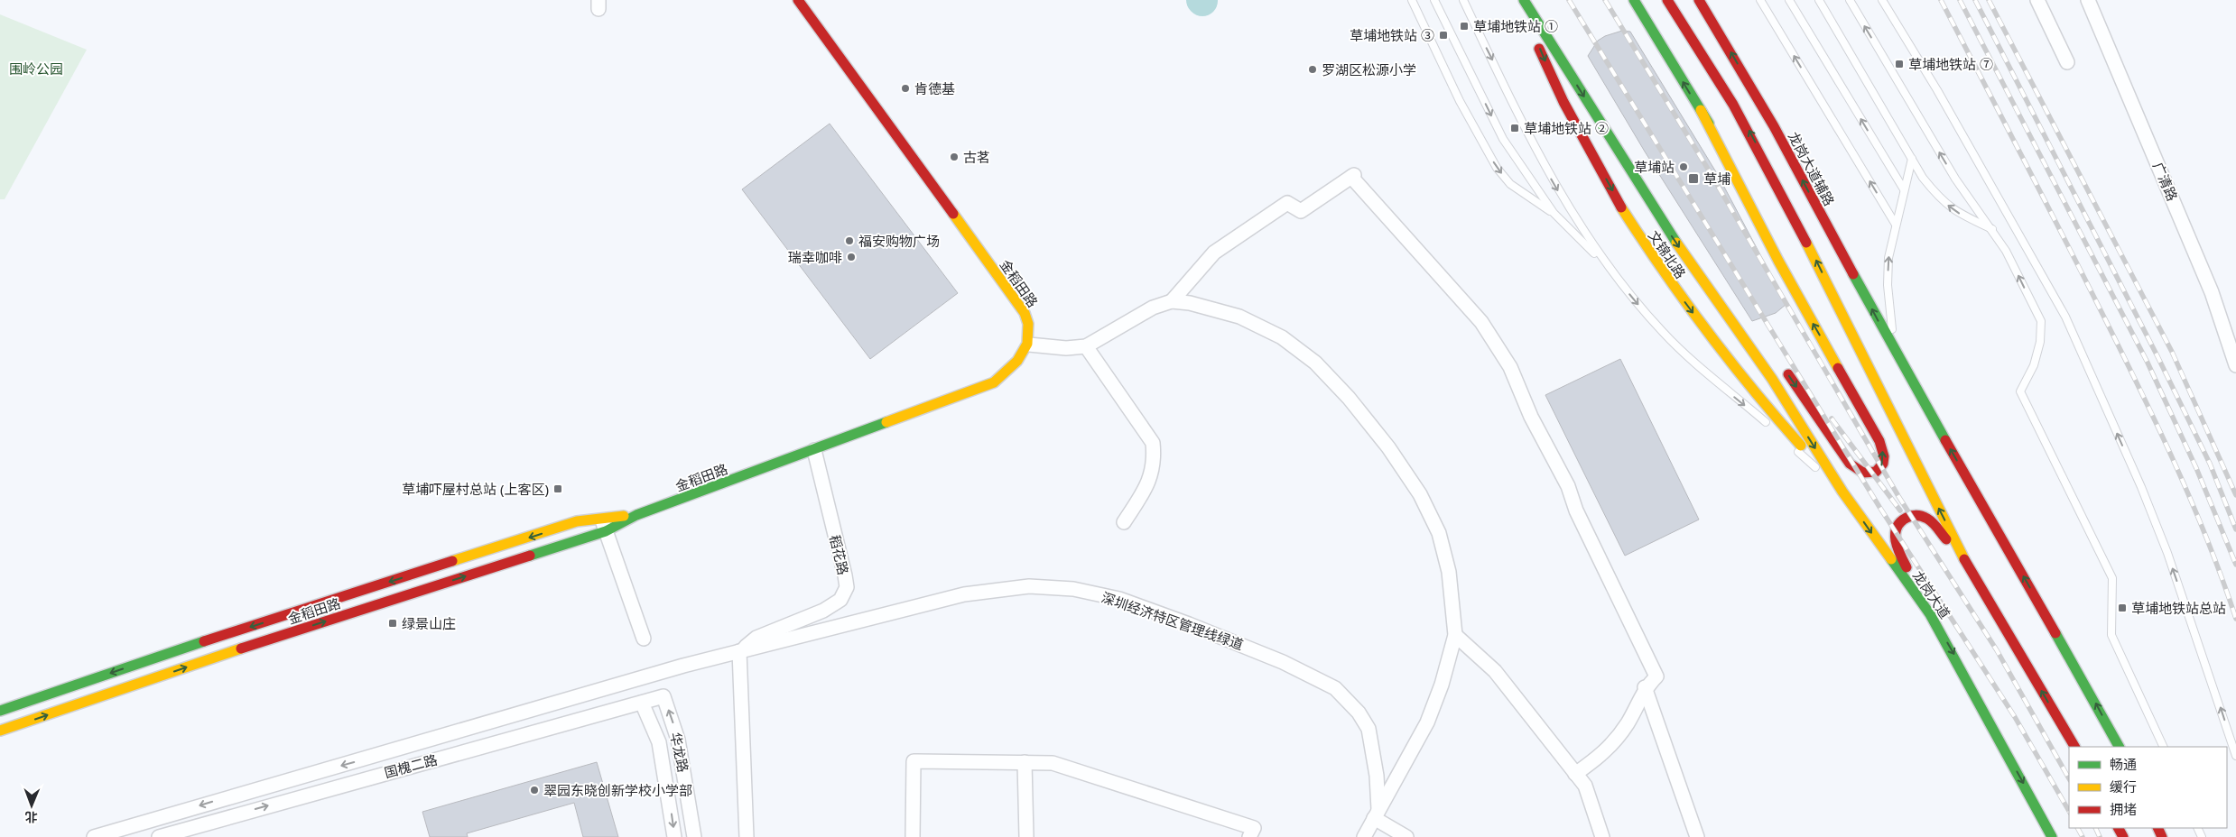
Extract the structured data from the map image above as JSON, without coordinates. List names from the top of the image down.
{
  "streets": {
    "main road": [
      "龙岗大道辅路",
      "文锦北路",
      "金稻田路",
      "龙岗大道"
    ],
    "street": [
      "广清路",
      "稻花路",
      "深圳经济特区管理线绿道",
      "华龙路",
      "国槐二路"
    ]
  },
  "crossings": [
    ["文锦北路", "龙岗大道"],
    ["金稻田路", "稻花路"],
    ["稻花路", "深圳经济特区管理线绿道"],
    ["深圳经济特区管理线绿道", "国槐二路"],
    ["华龙路", "国槐二路"]
  ],
  "one_way": ["文锦北路"],
  "parks": ["围岭公园"],
  "places": {
    "transit": [
      "草埔地铁站 ①",
      "草埔地铁站 ③",
      "草埔地铁站 ⑦",
      "草埔地铁站 ②",
      "草埔",
      "草埔吓屋村总站 (上客区)",
      "草埔地铁站总站",
      "绿景山庄"
    ],
    "other": [
      "罗湖区松源小学",
      "肯德基",
      "古茗",
      "草埔站",
      "福安购物广场",
      "瑞幸咖啡",
      "翠园东晓创新学校小学部"
    ]
  },
  "legend": ["畅通", "缓行", "拥堵"],
  "north": "bottom"
}
